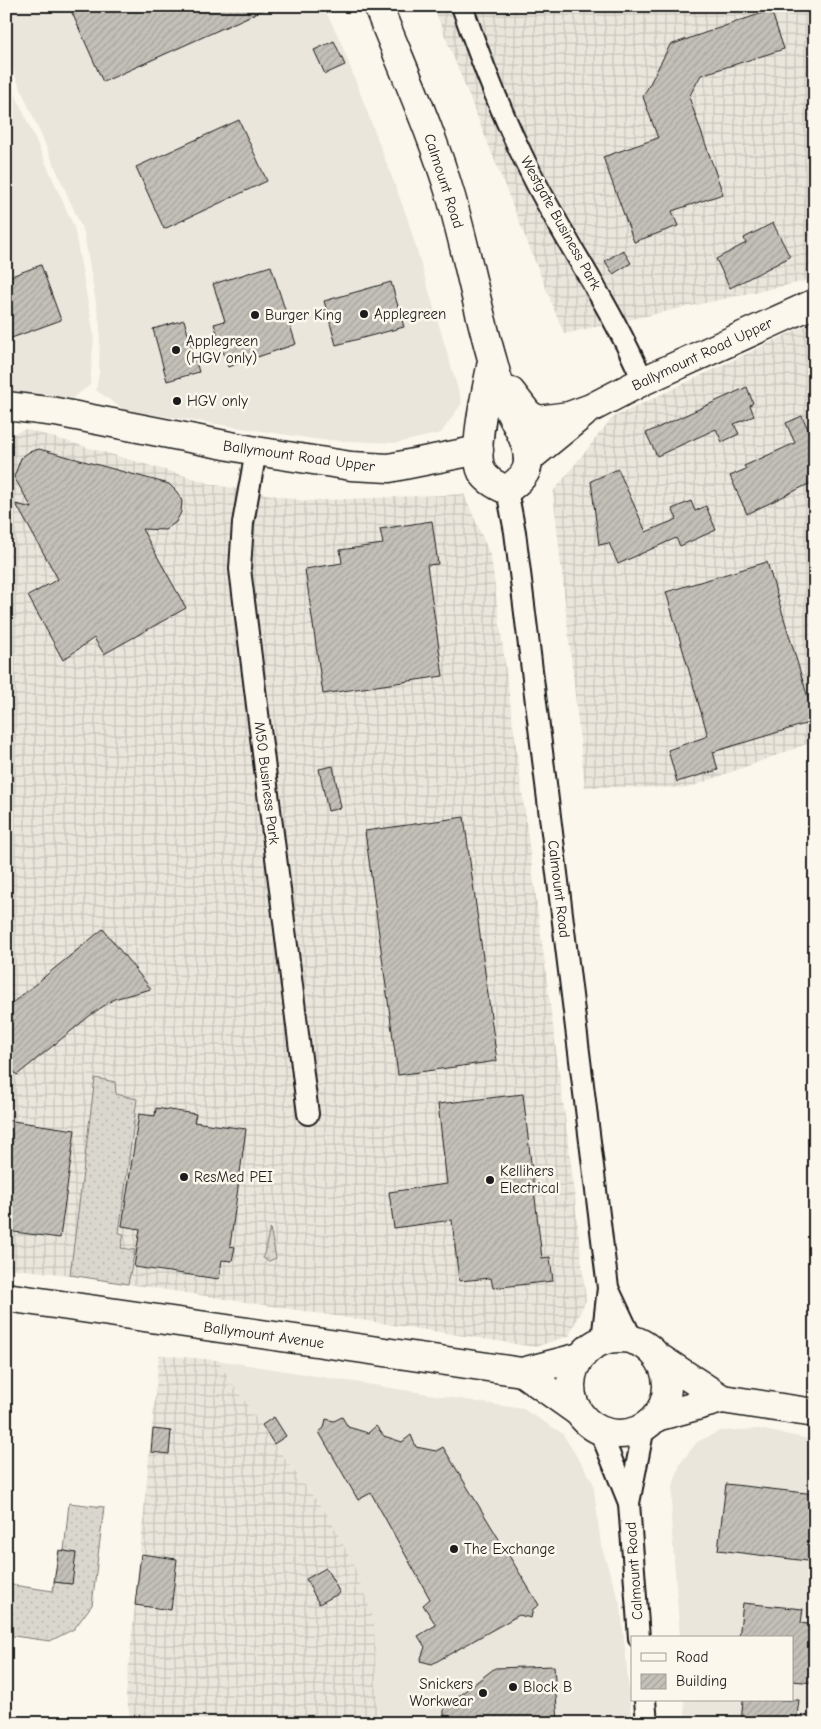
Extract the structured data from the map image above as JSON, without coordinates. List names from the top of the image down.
{
  "streets": {
    "street": [
      "Calmount Road",
      "Westgate Business Park",
      "Ballymount Road Upper",
      "M50 Business Park",
      "Ballymount Avenue"
    ]
  },
  "crossings": [
    ["Calmount Road", "Ballymount Road Upper"],
    ["Calmount Road", "Ballymount Avenue"],
    ["Westgate Business Park", "Ballymount Road Upper"],
    ["Ballymount Road Upper", "M50 Business Park"]
  ],
  "places": [
    "Applegreen",
    "Burger King",
    "Applegreen (HGV only)",
    "HGV only",
    "ResMed PEI",
    "Kellihers Electrical",
    "The Exchange",
    "Block B",
    "Snickers Workwear"
  ],
  "legend": ["Road", "Building"]
}
